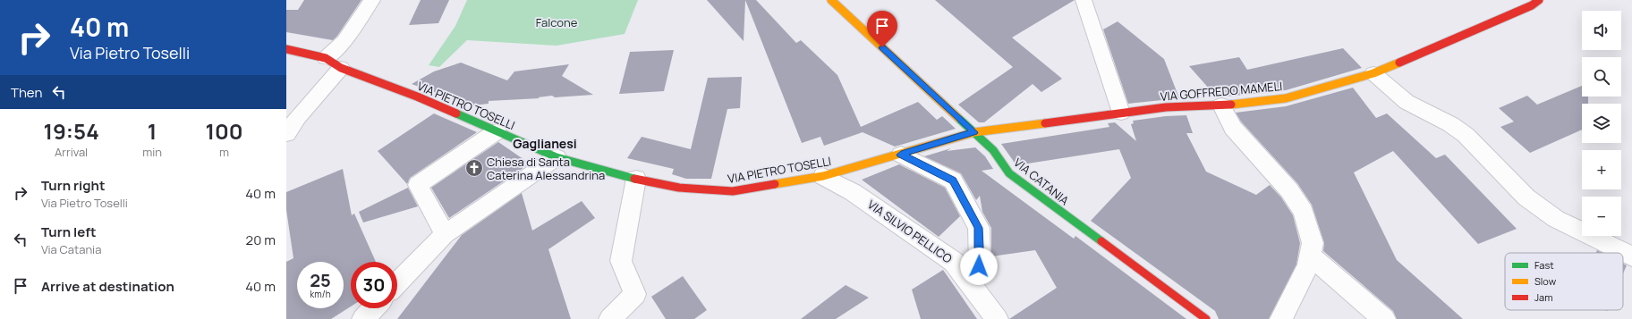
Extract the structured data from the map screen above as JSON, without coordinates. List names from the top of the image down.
{
  "streets": {
    "street": [
      "VIA GOFFREDO MAMELI",
      "VIA PIETRO TOSELLI",
      "VIA CATANIA",
      "VIA SILVIO PELLICO"
    ]
  },
  "crossings": [
    ["VIA GOFFREDO MAMELI", "VIA PIETRO TOSELLI"],
    ["VIA GOFFREDO MAMELI", "VIA CATANIA"],
    ["VIA PIETRO TOSELLI", "VIA CATANIA"],
    ["VIA PIETRO TOSELLI", "VIA SILVIO PELLICO"]
  ],
  "districts": ["Gaglianesi"],
  "parks": ["Falcone"],
  "places": {
    "church": ["Chiesa di Santa Caterina Alessandrina"]
  },
  "legend": ["Fast", "Slow", "Jam"],
  "page": {
    "turn": ["40 m", "Via Pietro Toselli"],
    "map_buttons": ["+", "−"],
    "then": "Then",
    "eta": [
      "19:54",
      "Arrival",
      "1",
      "min",
      "100",
      "m"
    ],
    "list": [
      {
        "name": "Turn right",
        "note": "Via Pietro Toselli",
        "value": "40 m"
      },
      {
        "name": "Turn left",
        "note": "Via Catania",
        "value": "20 m"
      },
      {
        "name": "Arrive at destination",
        "value": "40 m"
      }
    ],
    "speed": "25 km/h",
    "limit": "30"
  }
}
